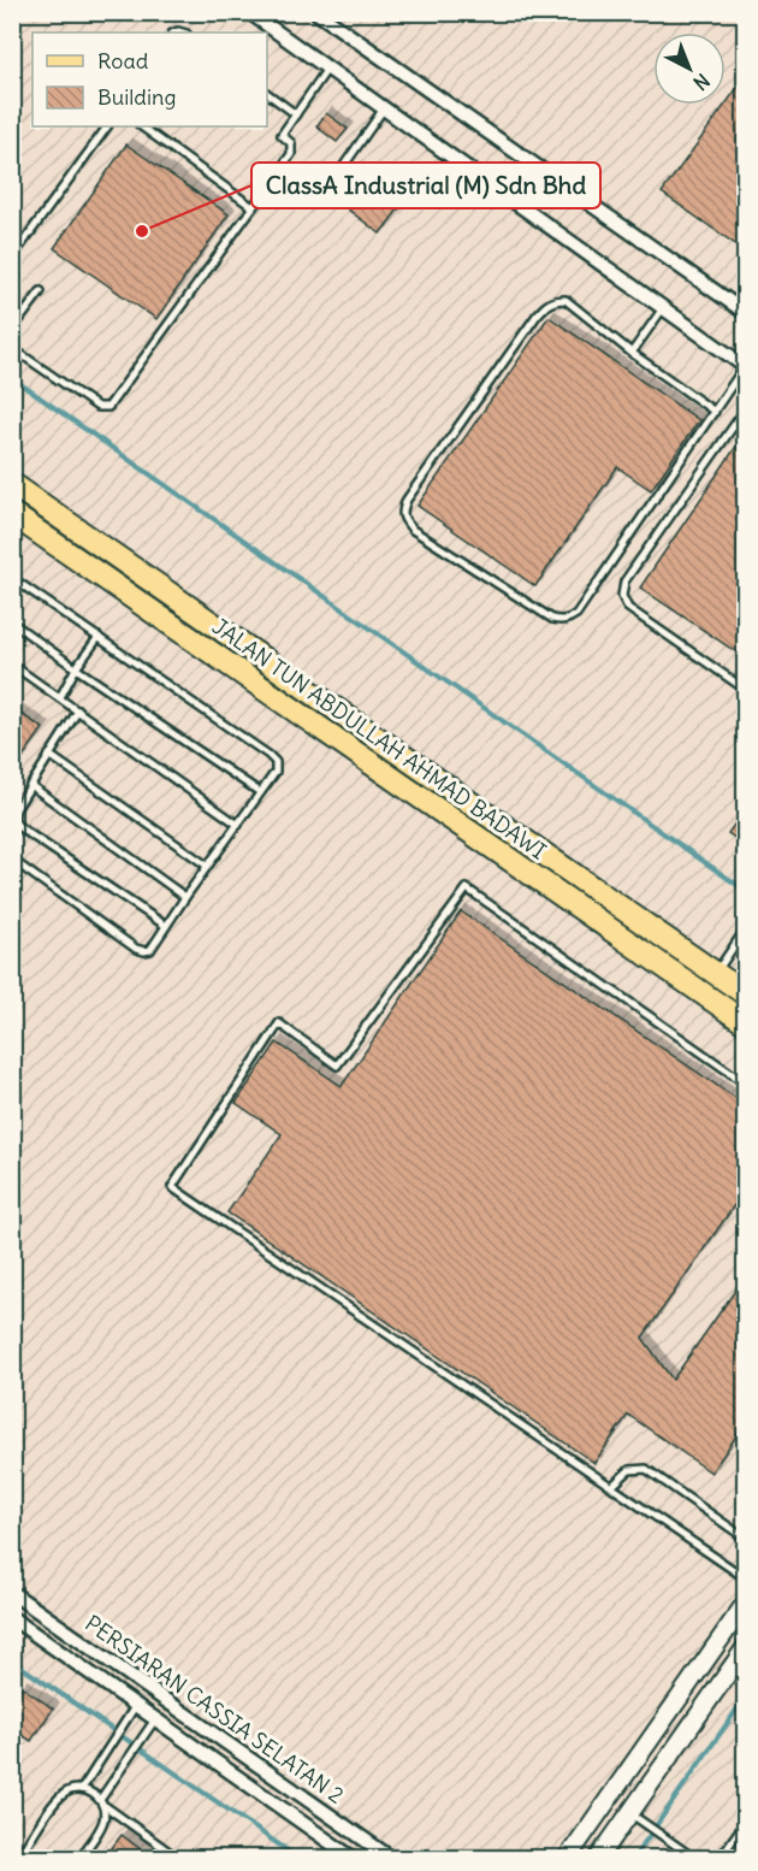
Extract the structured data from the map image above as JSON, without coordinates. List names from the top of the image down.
{
  "streets": {
    "main road": ["JALAN TUN ABDULLAH AHMAD BADAWI"],
    "street": ["PERSIARAN CASSIA SELATAN 2"]
  },
  "places": ["ClassA Industrial (M) Sdn Bhd"],
  "legend": ["Road", "Building"],
  "north": "bottom right"
}
